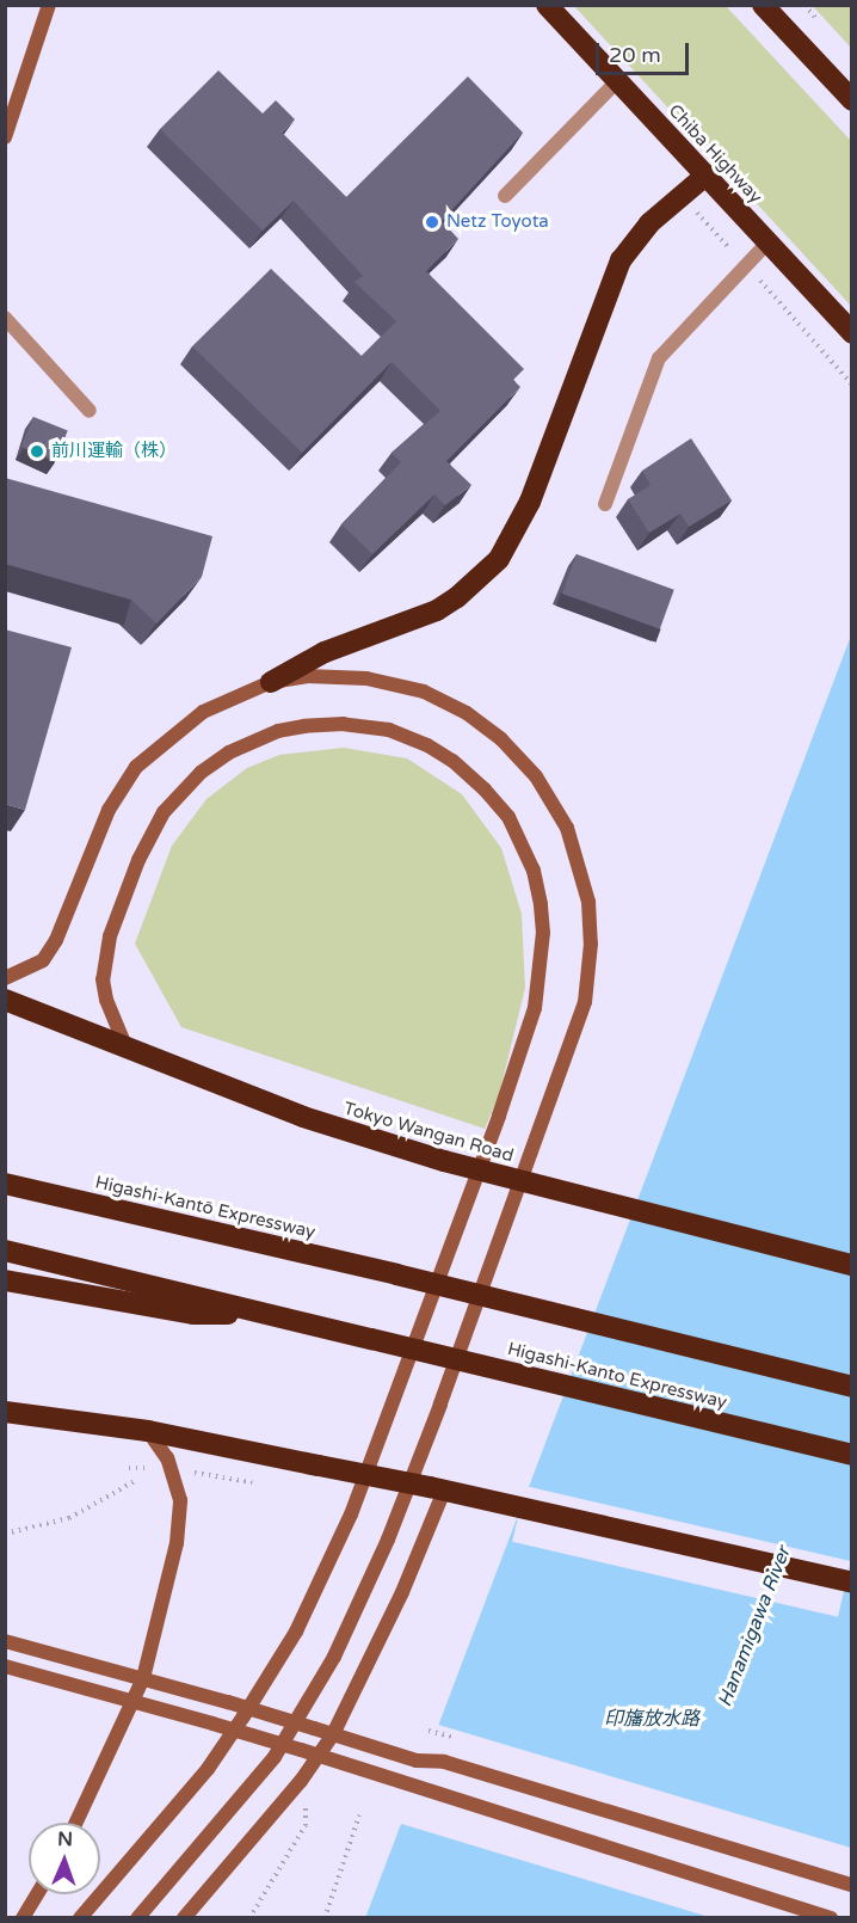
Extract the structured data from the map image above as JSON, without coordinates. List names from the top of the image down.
{
  "streets": {
    "highway": [
      "Chiba Highway",
      "Tokyo Wangan Road",
      "Higashi-Kantō Expressway",
      "Higashi-Kanto Expressway"
    ]
  },
  "water": ["Hanamigawa River", "印旛放水路"],
  "places": ["Netz Toyota", "前川運輸（株）"],
  "scale_bar": "20 m",
  "north": "top"
}
